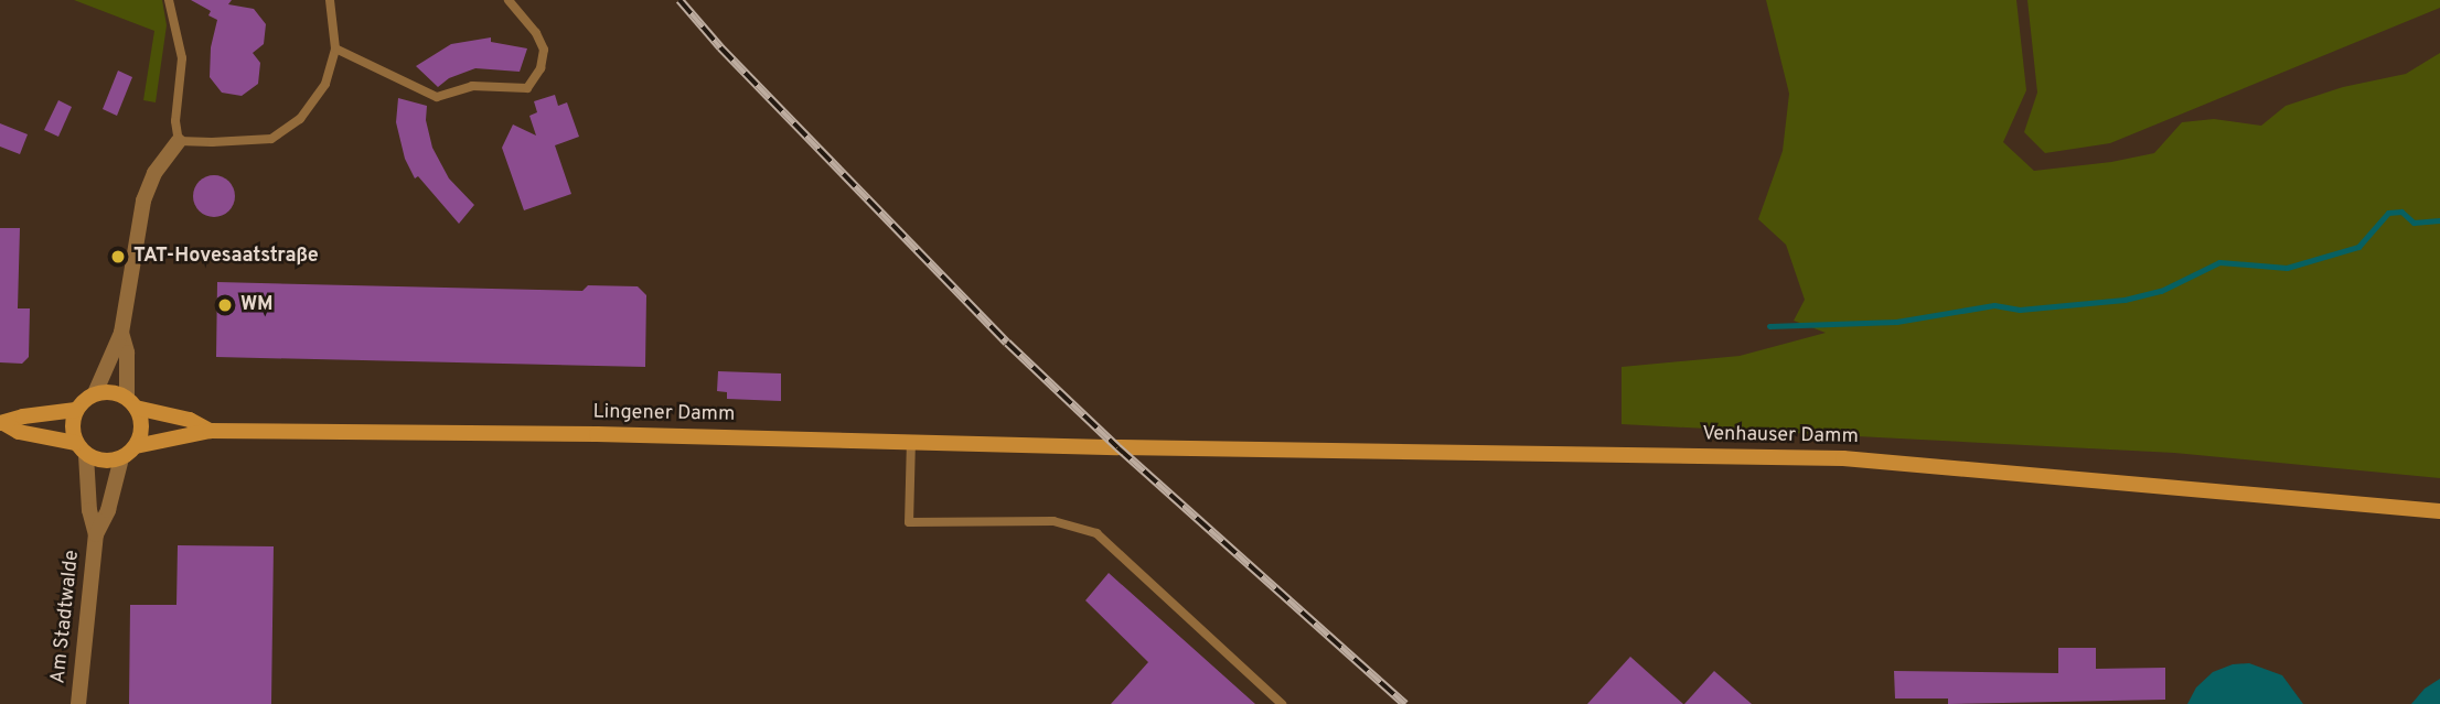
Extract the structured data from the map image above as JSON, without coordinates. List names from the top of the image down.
{
  "streets": {
    "main road": ["Lingener Damm", "Venhauser Damm"],
    "street": ["Am Stadtwalde"]
  },
  "crossings": [
    ["Lingener Damm", "Venhauser Damm"],
    ["Lingener Damm", "Am Stadtwalde"]
  ],
  "places": ["TAT-Hovesaatstraße", "WM"]
}
